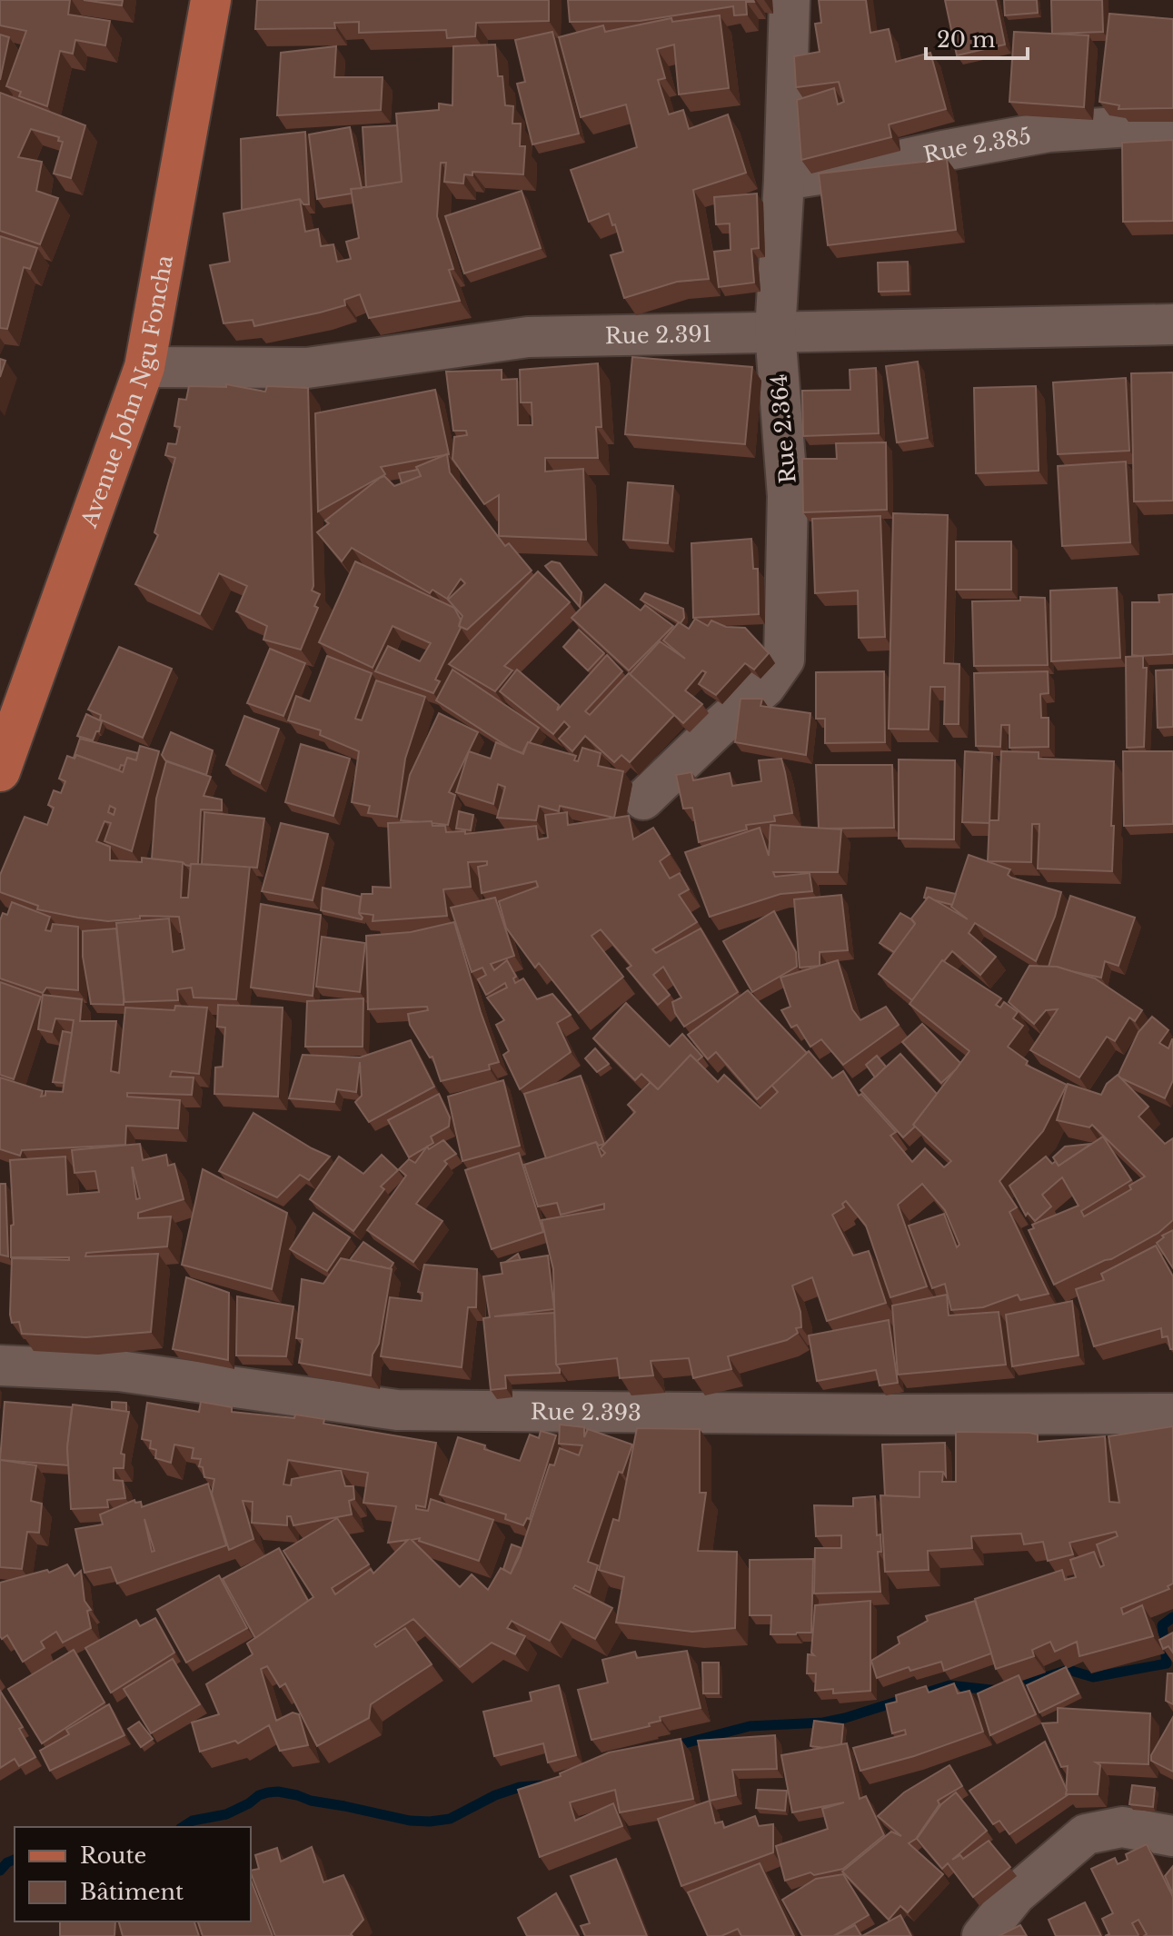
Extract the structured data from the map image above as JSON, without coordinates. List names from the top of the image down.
{
  "streets": {
    "main road": ["Avenue John Ngu Foncha"],
    "street": [
      "Rue 2.385",
      "Rue 2.391",
      "Rue 2.364",
      "Rue 2.393"
    ]
  },
  "crossings": [
    ["Rue 2.385", "Rue 2.364"],
    ["Rue 2.391", "Avenue John Ngu Foncha"],
    ["Rue 2.391", "Rue 2.364"]
  ],
  "legend": ["Route", "Bâtiment"],
  "scale_bar": "20 m"
}
